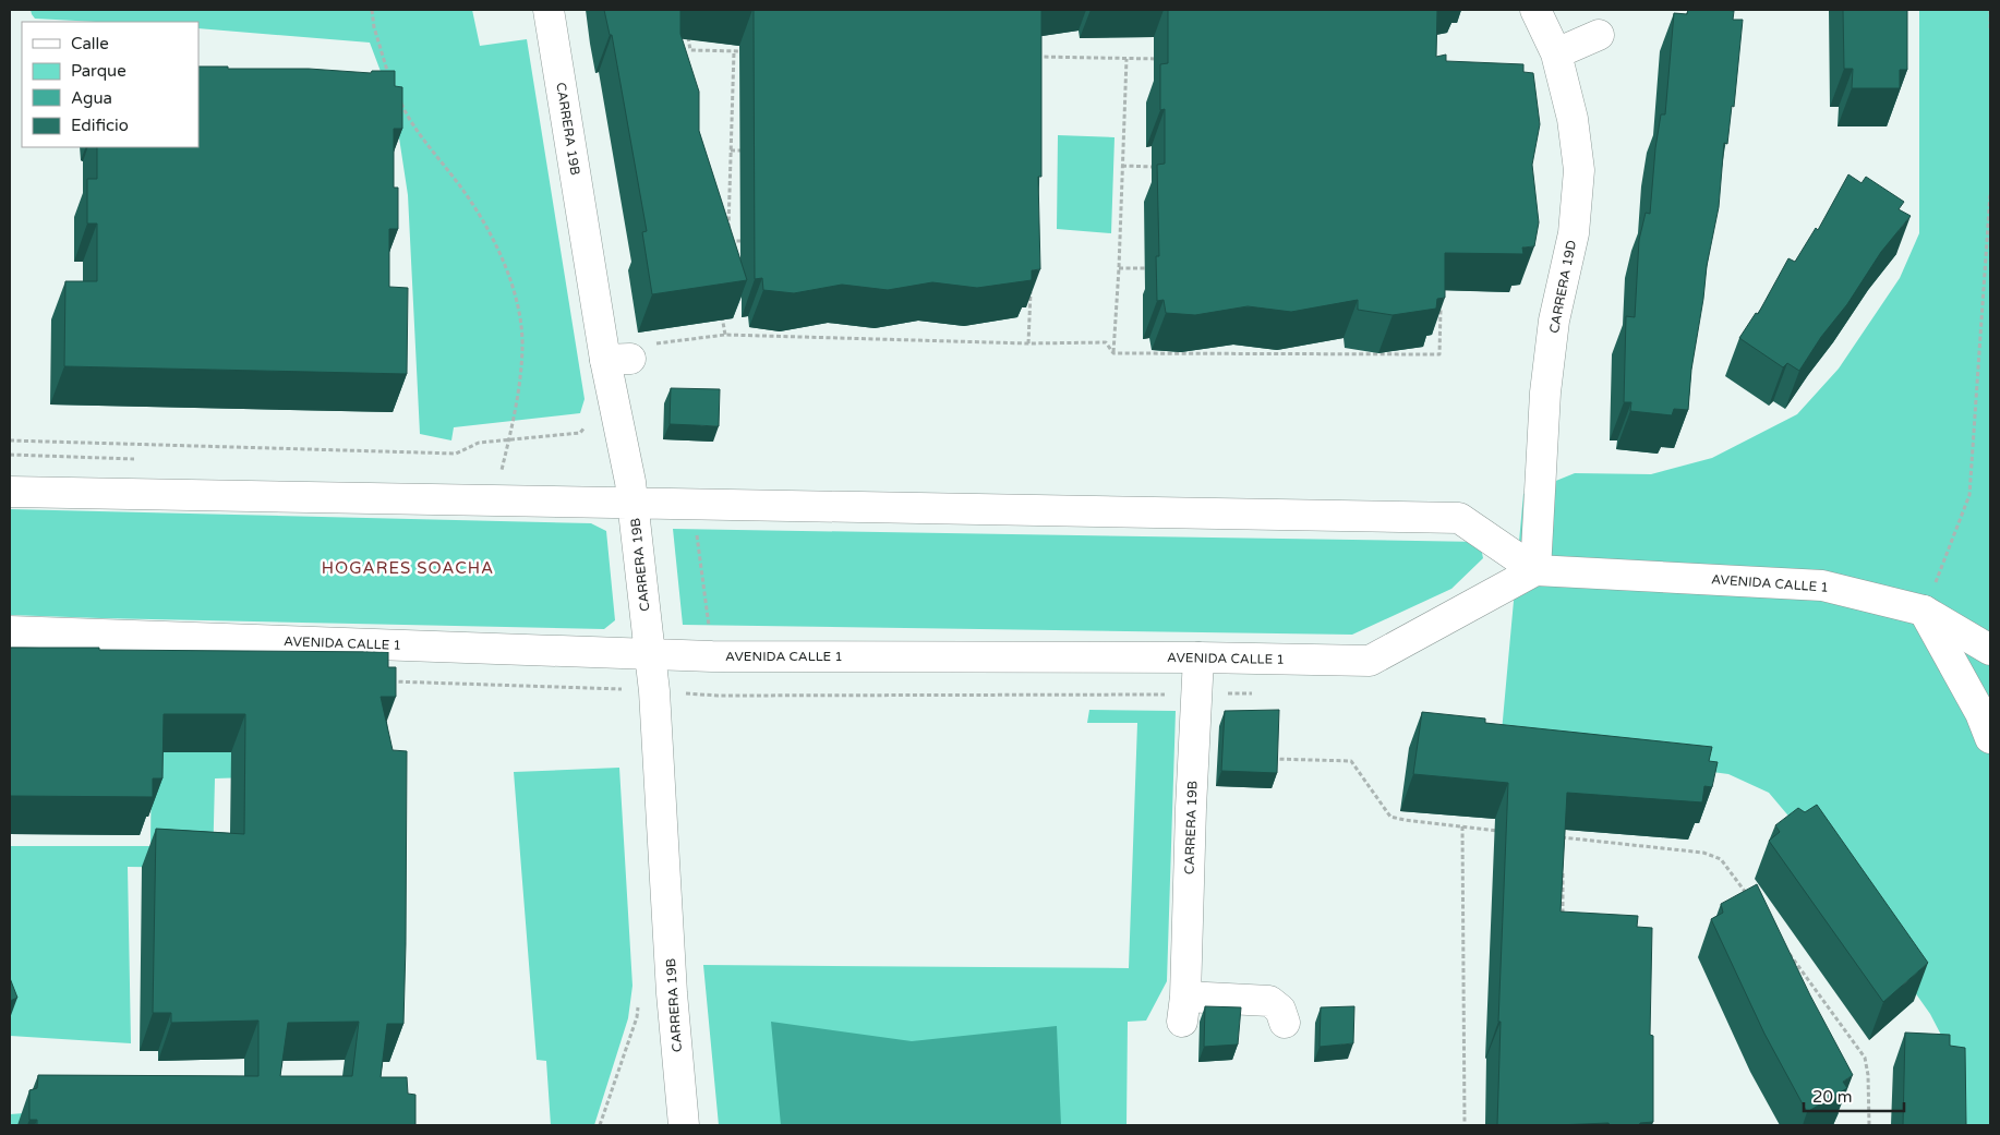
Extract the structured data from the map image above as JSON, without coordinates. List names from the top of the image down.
{
  "streets": {
    "main road": ["CARRERA 19B", "CARRERA 19D", "AVENIDA CALLE 1"]
  },
  "crossings": [
    ["CARRERA 19B", "AVENIDA CALLE 1"],
    ["CARRERA 19D", "AVENIDA CALLE 1"]
  ],
  "districts": ["HOGARES SOACHA"],
  "legend": [
    "Calle",
    "Parque",
    "Agua",
    "Edificio"
  ],
  "scale_bar": "20 m"
}
